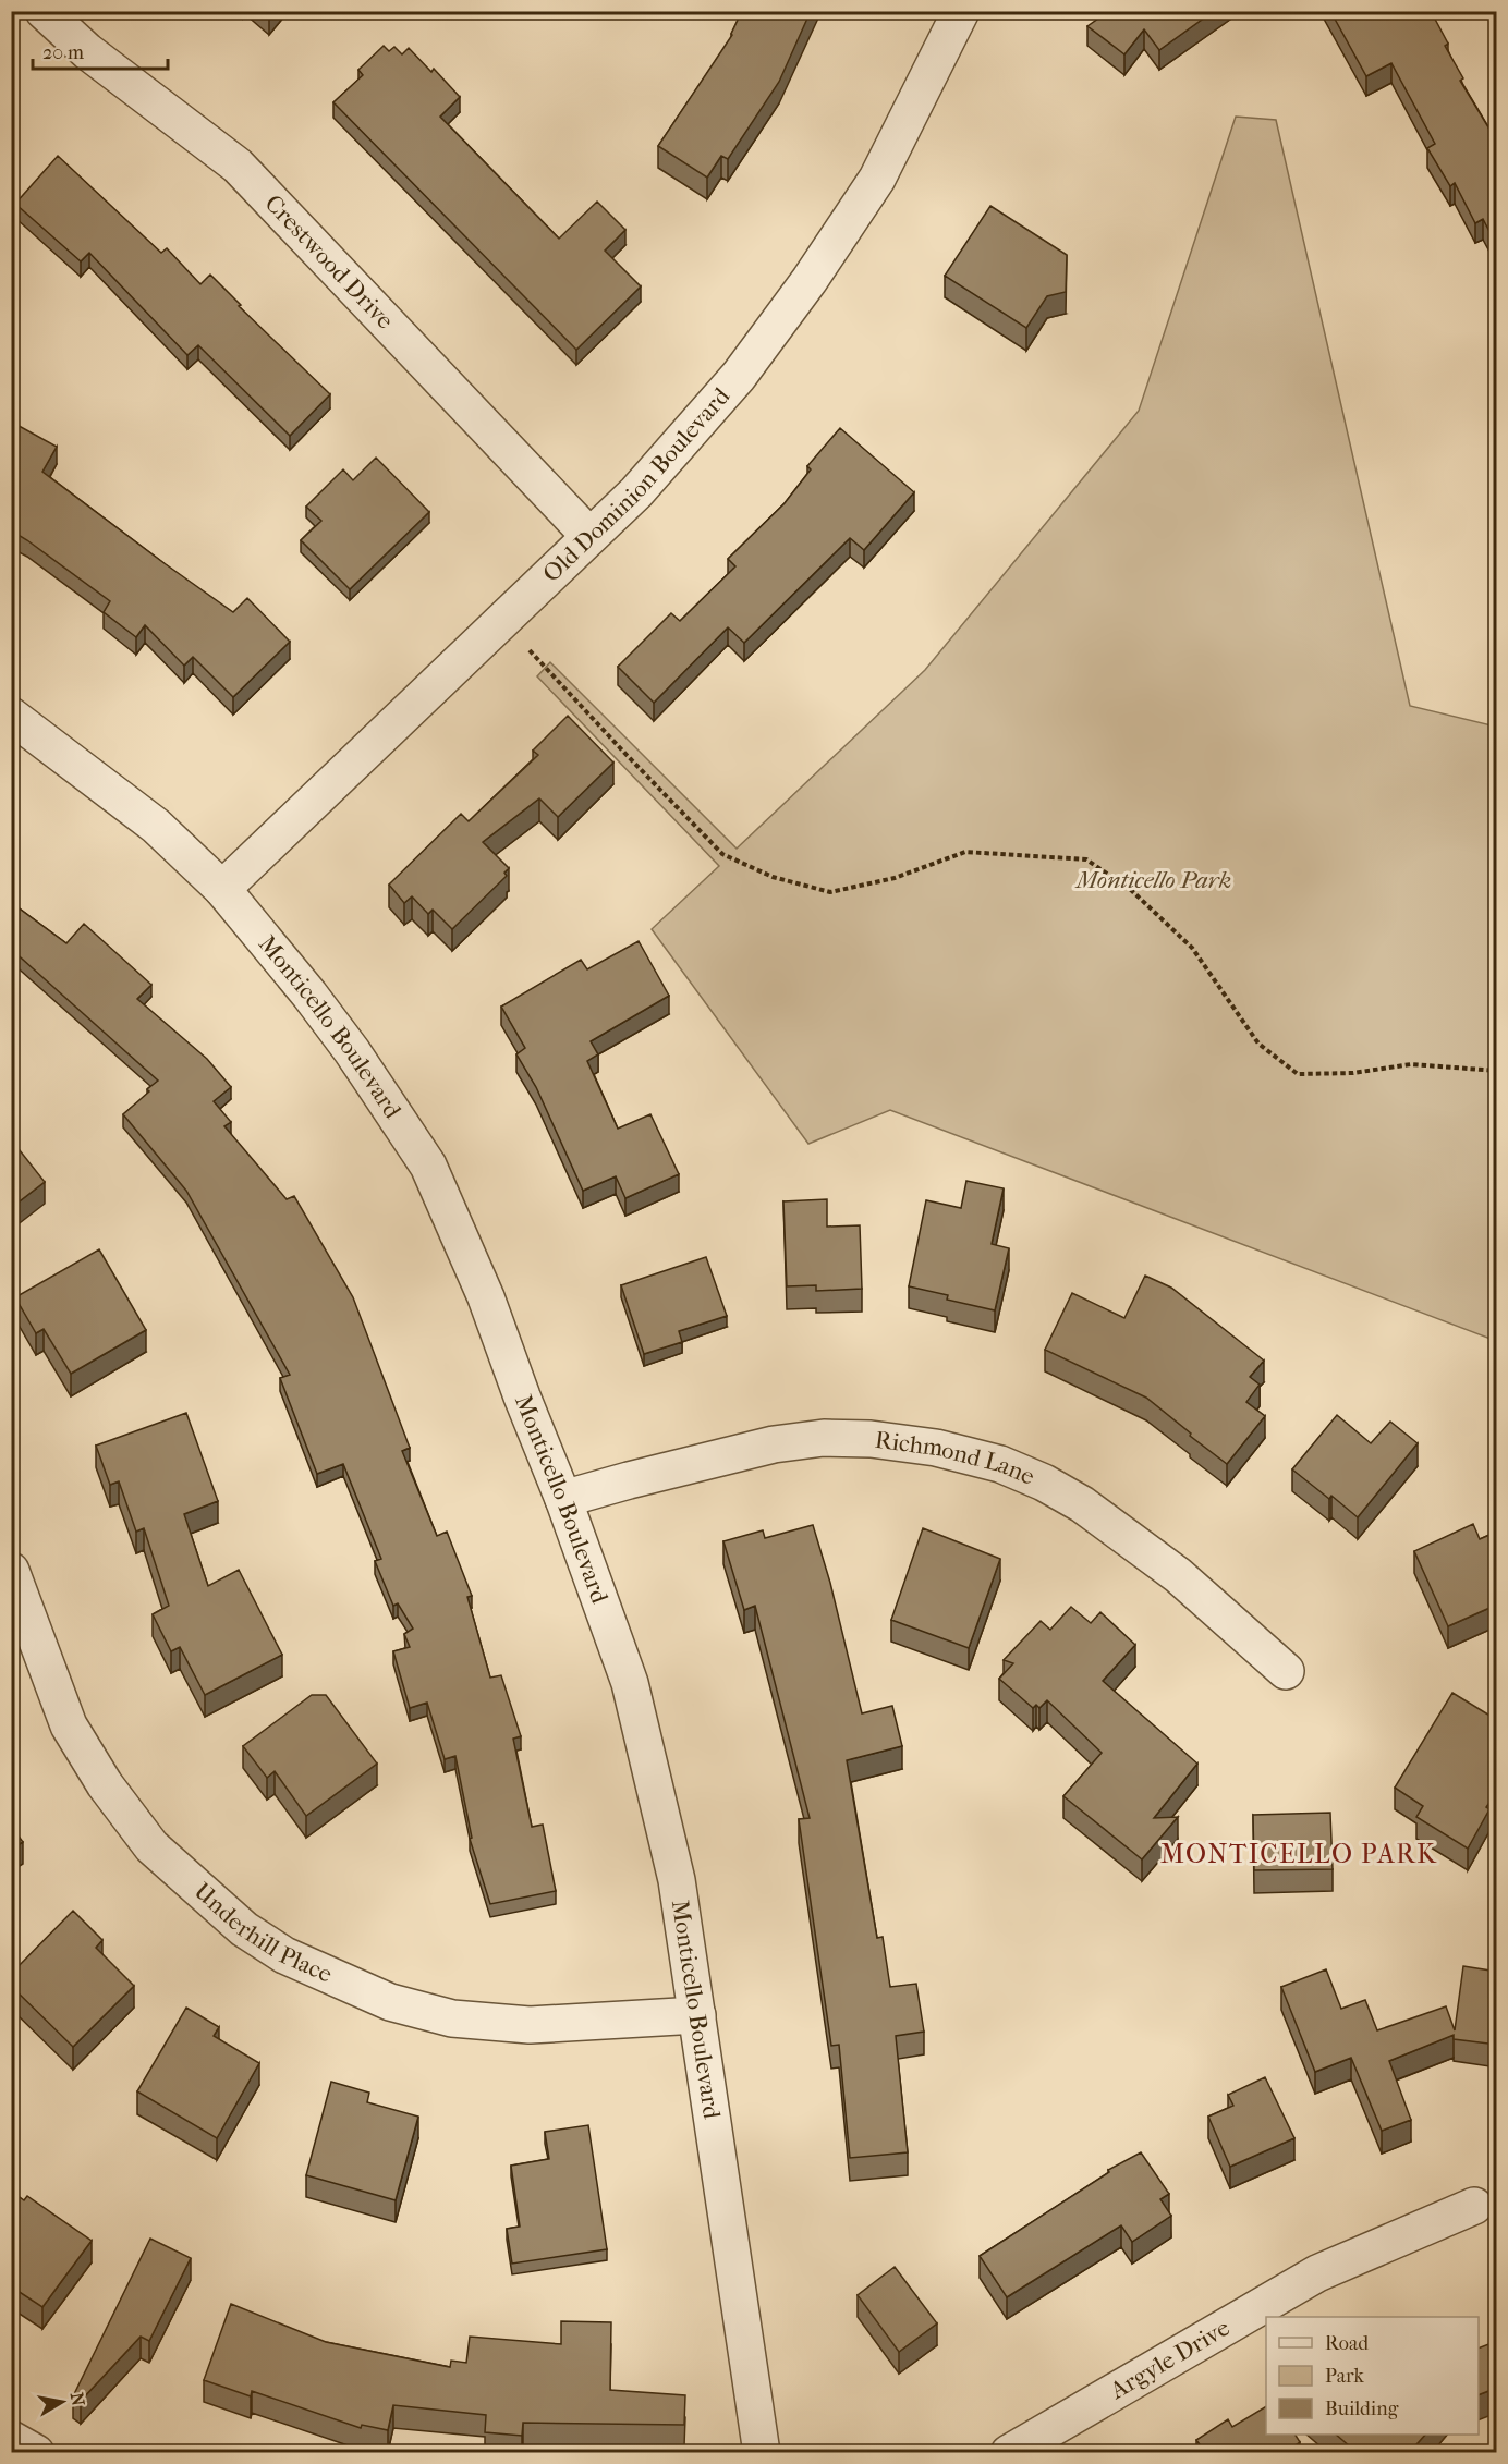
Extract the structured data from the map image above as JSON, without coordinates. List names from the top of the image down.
{
  "streets": {
    "street": [
      "Crestwood Drive",
      "Old Dominion Boulevard",
      "Monticello Boulevard",
      "Richmond Lane",
      "Underhill Place",
      "Argyle Drive"
    ]
  },
  "crossings": [
    ["Crestwood Drive", "Old Dominion Boulevard"],
    ["Old Dominion Boulevard", "Monticello Boulevard"],
    ["Monticello Boulevard", "Richmond Lane"],
    ["Monticello Boulevard", "Underhill Place"]
  ],
  "districts": ["MONTICELLO PARK"],
  "parks": ["Monticello Park"],
  "legend": ["Road", "Park", "Building"],
  "scale_bar": "20 m",
  "north": "right"
}
